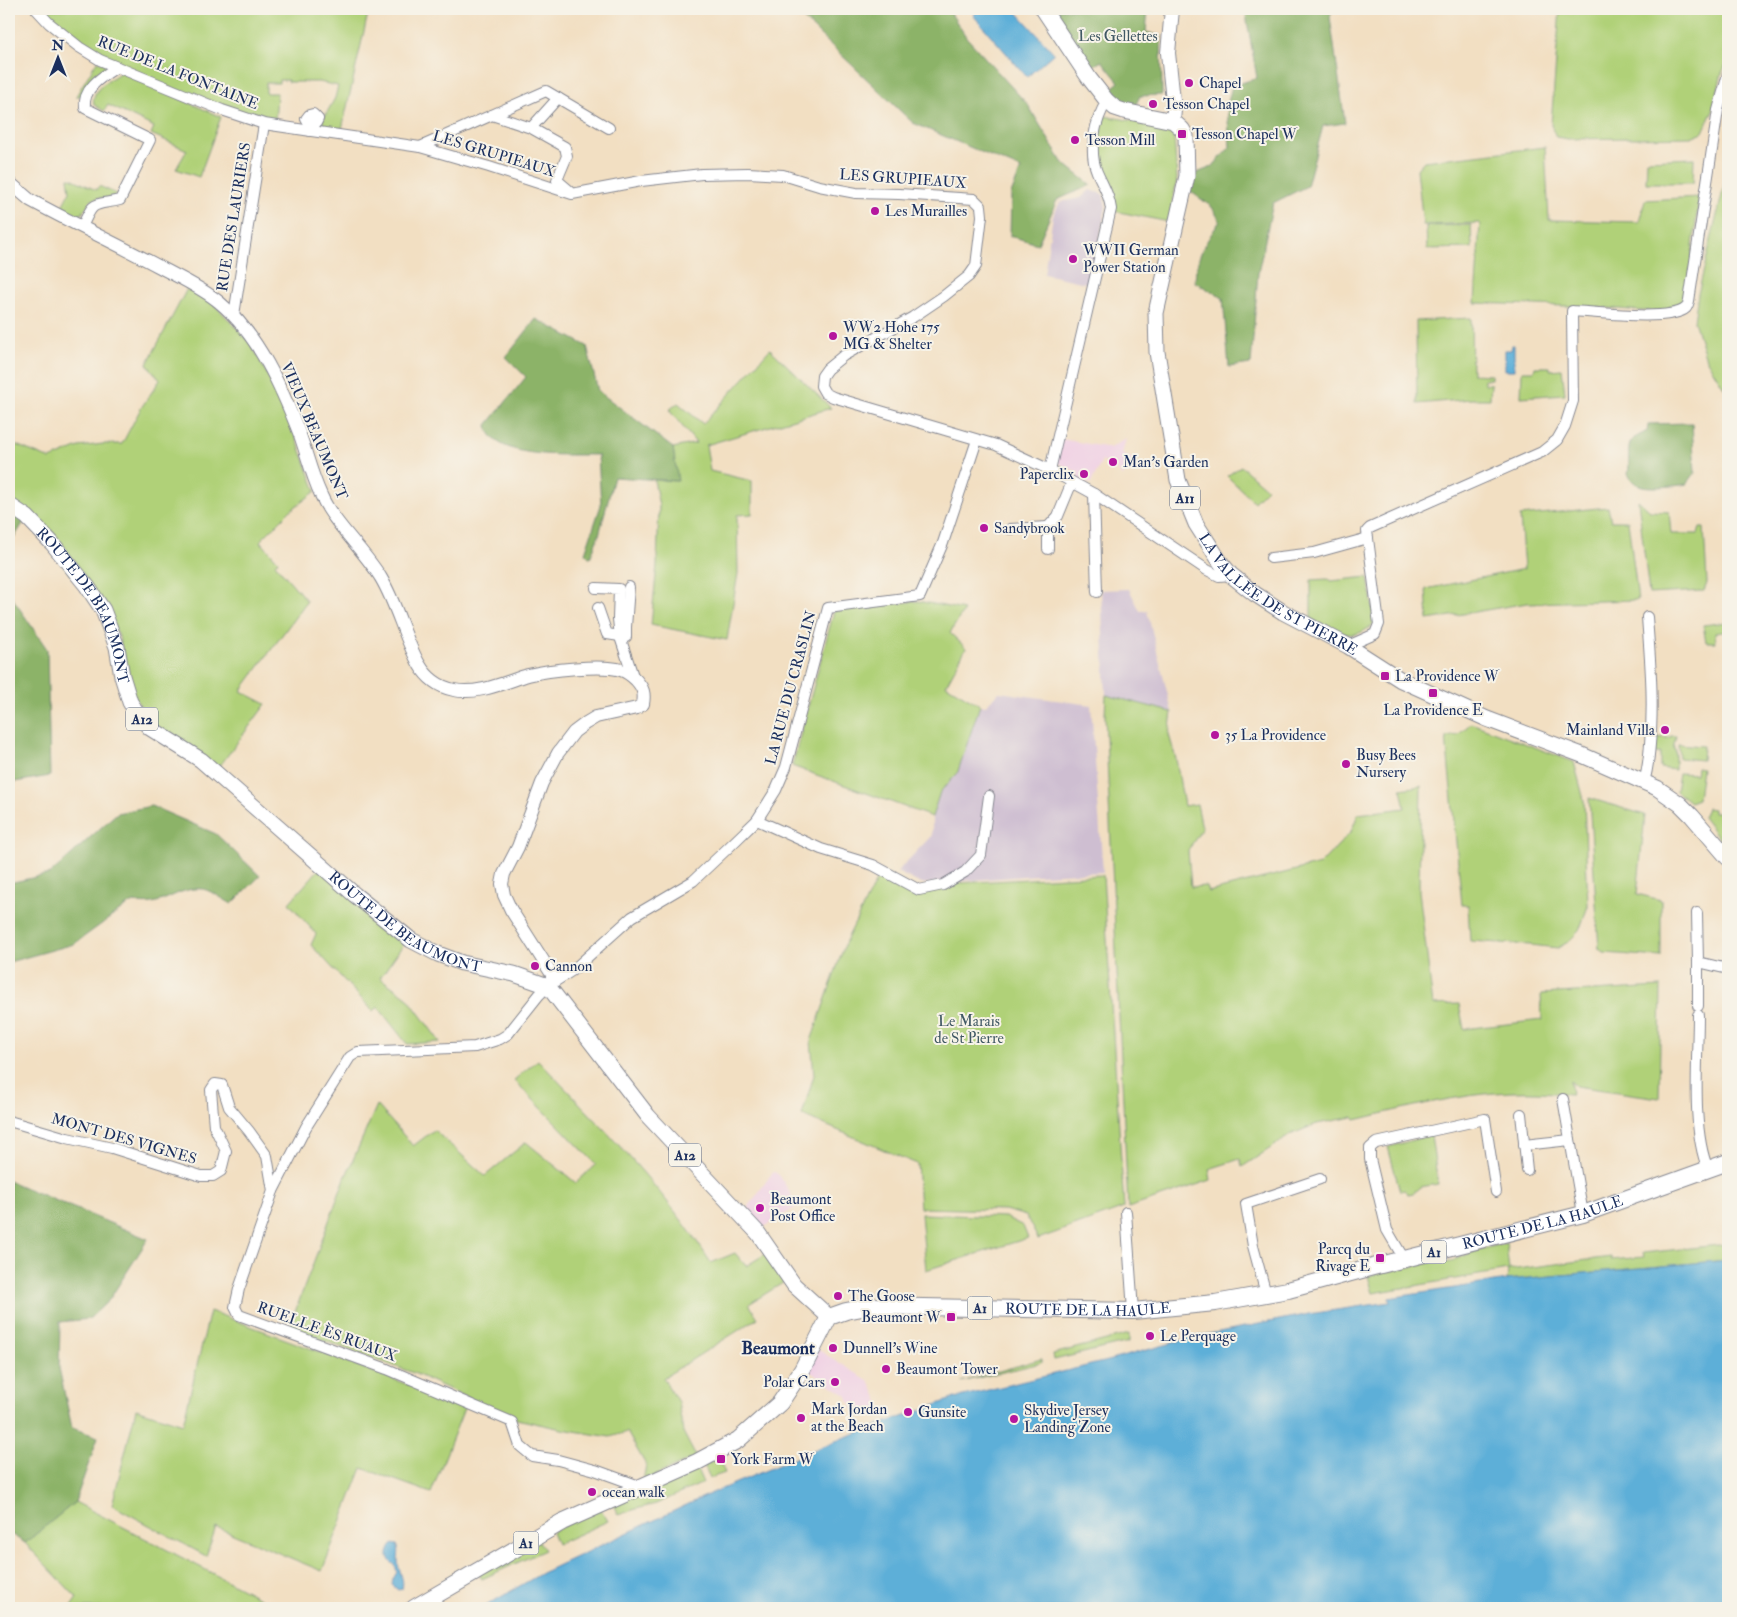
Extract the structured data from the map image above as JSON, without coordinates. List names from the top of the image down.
{
  "streets": {
    "highway": ["ROUTE DE LA HAULE", "A1"],
    "main road": [
      "A11",
      "LA VALLÉE DE ST PIERRE",
      "ROUTE DE BEAUMONT",
      "A12"
    ],
    "street": [
      "RUE DE LA FONTAINE",
      "LES GRUPIEAUX",
      "RUE DES LAURIERS",
      "VIEUX BEAUMONT",
      "LA RUE DU CRASLIN",
      "MONT DES VIGNES",
      "RUELLE ÈS RUAUX"
    ]
  },
  "crossings": [
    ["RUE DE LA FONTAINE", "LES GRUPIEAUX"],
    ["RUE DE LA FONTAINE", "RUE DES LAURIERS"],
    ["LES GRUPIEAUX", "RUE DES LAURIERS"],
    ["LES GRUPIEAUX", "LA VALLÉE DE ST PIERRE"],
    ["LES GRUPIEAUX", "LA RUE DU CRASLIN"],
    ["RUE DES LAURIERS", "VIEUX BEAUMONT"],
    ["ROUTE DE BEAUMONT", "LA RUE DU CRASLIN"],
    ["ROUTE DE BEAUMONT", "A12"],
    ["ROUTE DE BEAUMONT", "RUELLE ÈS RUAUX"],
    ["LA RUE DU CRASLIN", "A12"],
    ["LA RUE DU CRASLIN", "RUELLE ÈS RUAUX"],
    ["A12", "ROUTE DE LA HAULE"],
    ["A12", "A1"],
    ["A12", "RUELLE ÈS RUAUX"],
    ["MONT DES VIGNES", "RUELLE ÈS RUAUX"],
    ["ROUTE DE LA HAULE", "A1"],
    ["A1", "RUELLE ÈS RUAUX"]
  ],
  "districts": ["Beaumont"],
  "parks": ["Les Gellettes", "Le Marais de St Pierre"],
  "places": {
    "other": [
      "Chapel",
      "Tesson Chapel",
      "Tesson Mill",
      "Les Murailles",
      "WWII German Power Station",
      "WW2 Hohe 175 MG & Shelter",
      "Man's Garden",
      "Paperclix",
      "Sandybrook",
      "Mainland Villa",
      "35 La Providence",
      "Busy Bees Nursery",
      "Cannon",
      "Beaumont Post Office",
      "The Goose",
      "Le Perquage",
      "Dunnell's Wine",
      "Beaumont Tower",
      "Polar Cars",
      "Gunsite",
      "Mark Jordan at the Beach",
      "Skydive Jersey Landing Zone",
      "ocean walk"
    ],
    "transit": [
      "Tesson Chapel W",
      "La Providence W",
      "La Providence E",
      "Parcq du Rivage E",
      "Beaumont W",
      "York Farm W"
    ]
  },
  "north": "top"
}
